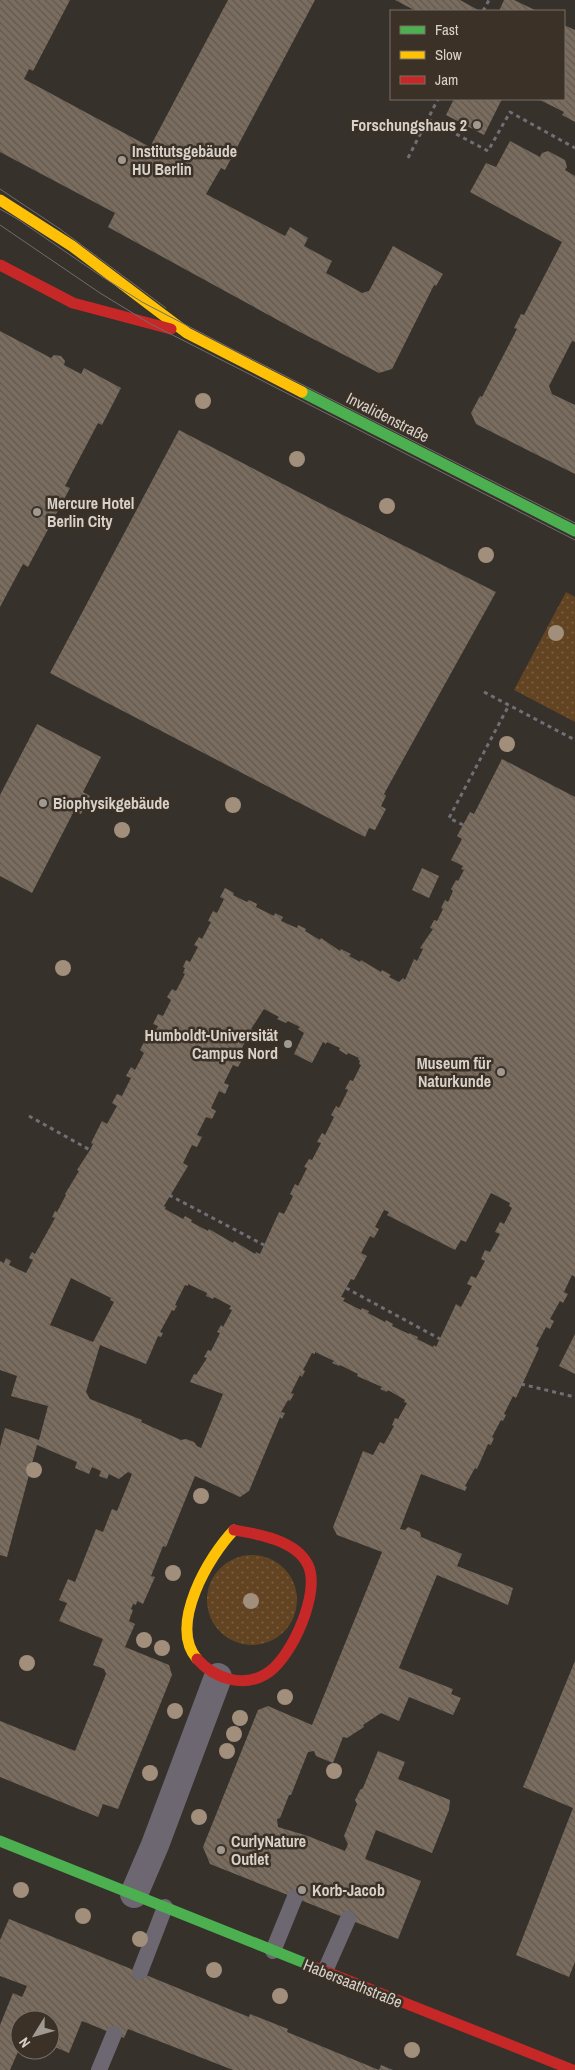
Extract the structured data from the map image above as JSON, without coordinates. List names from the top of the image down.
{
  "streets": {
    "street": ["Invalidenstraße", "Habersaathstraße"]
  },
  "places": [
    "Forschungshaus 2",
    "Institutsgebäude HU Berlin",
    "Mercure Hotel Berlin City",
    "Biophysikgebäude",
    "Humboldt-Universität Campus Nord",
    "Museum für Naturkunde",
    "CurlyNature Outlet",
    "Korb-Jacob"
  ],
  "legend": ["Fast", "Slow", "Jam"],
  "north": "bottom left"
}
